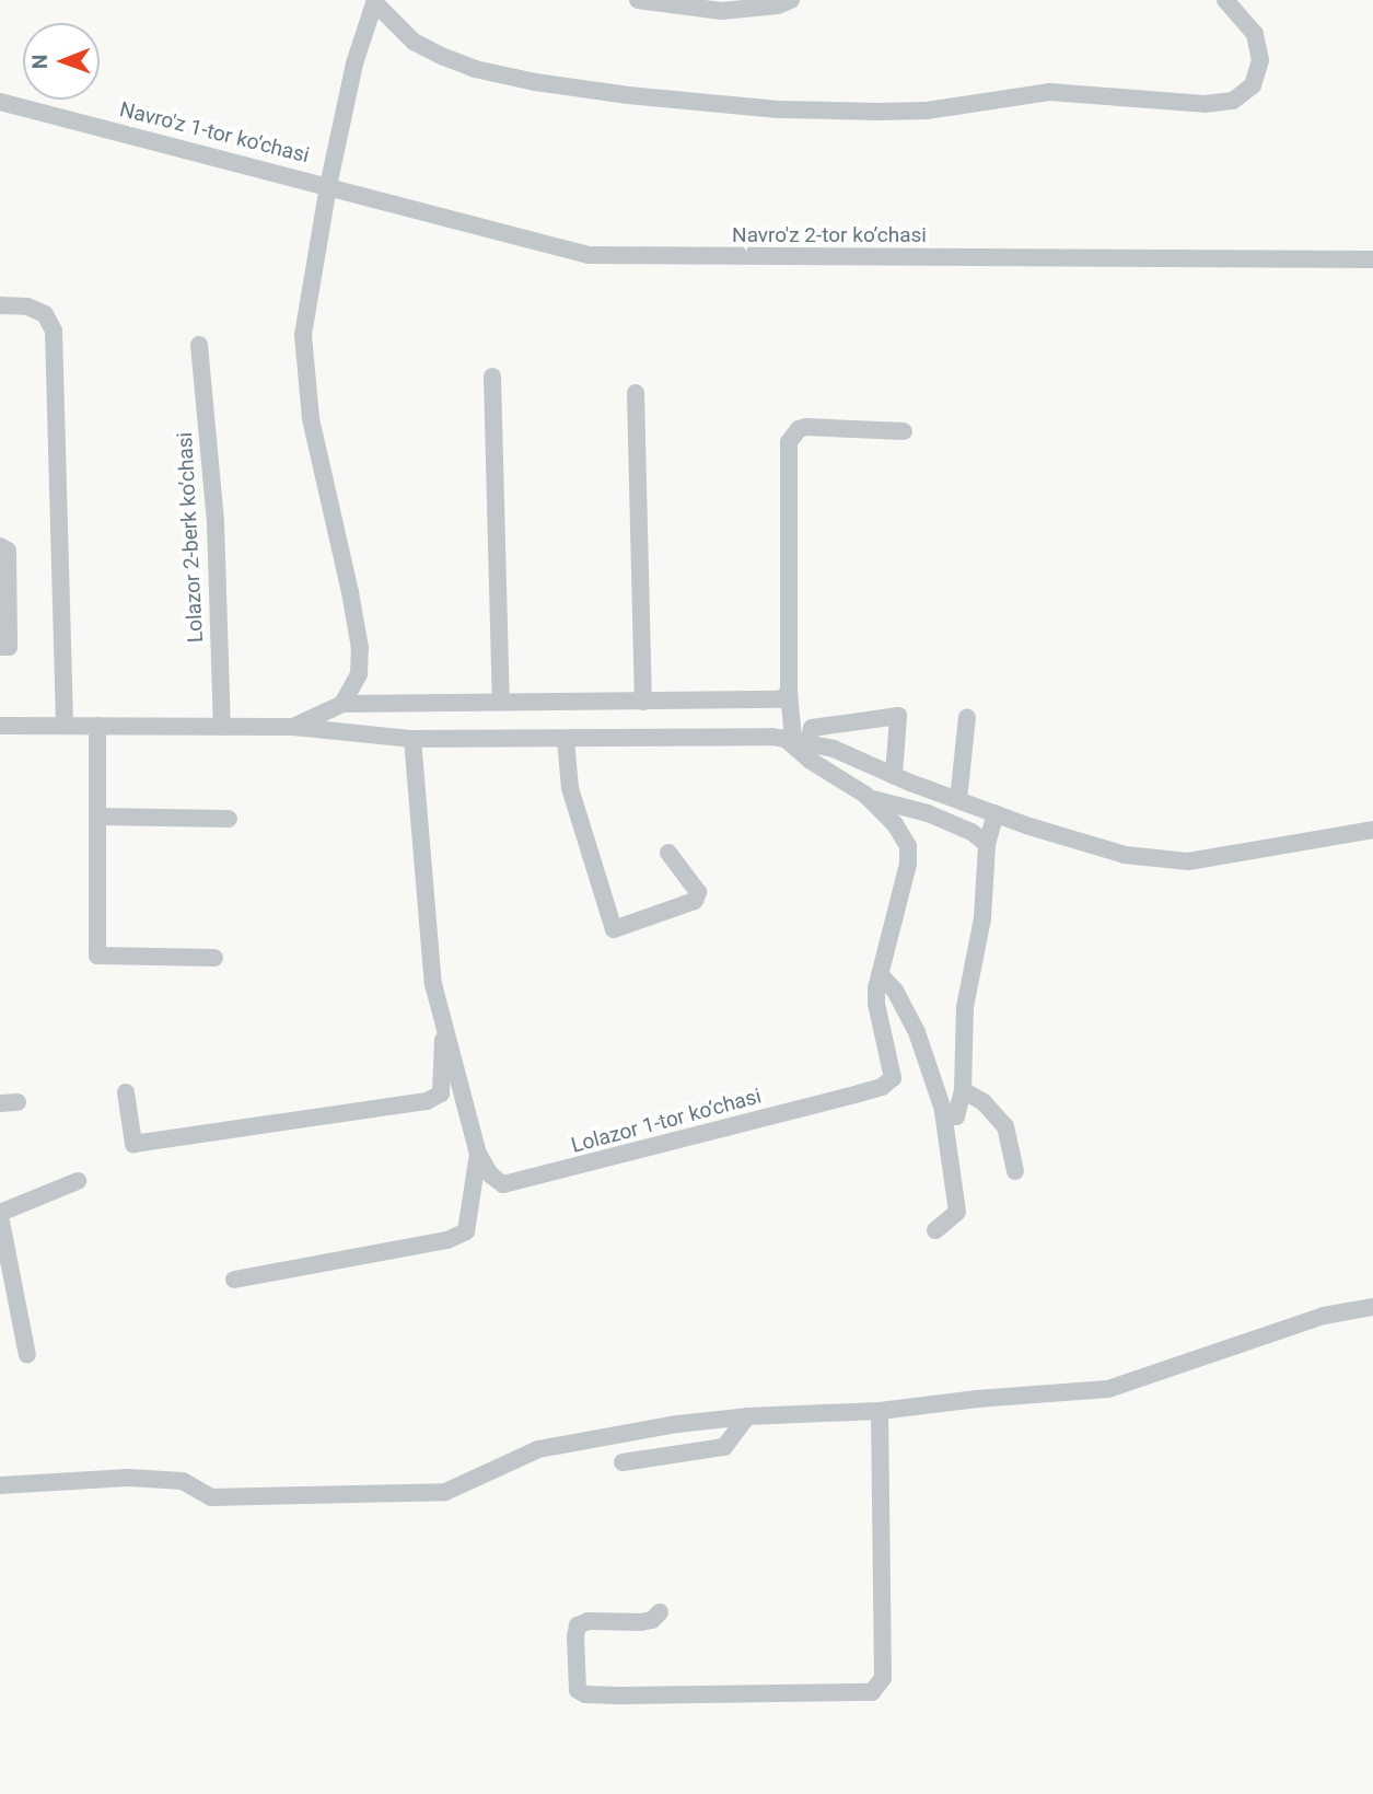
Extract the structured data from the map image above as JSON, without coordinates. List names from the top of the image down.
{
  "streets": {
    "street": ["Lolazor 2-berk koʼchasi", "Lolazor 1-tor ko‘chasi"]
  },
  "north": "left"
}
